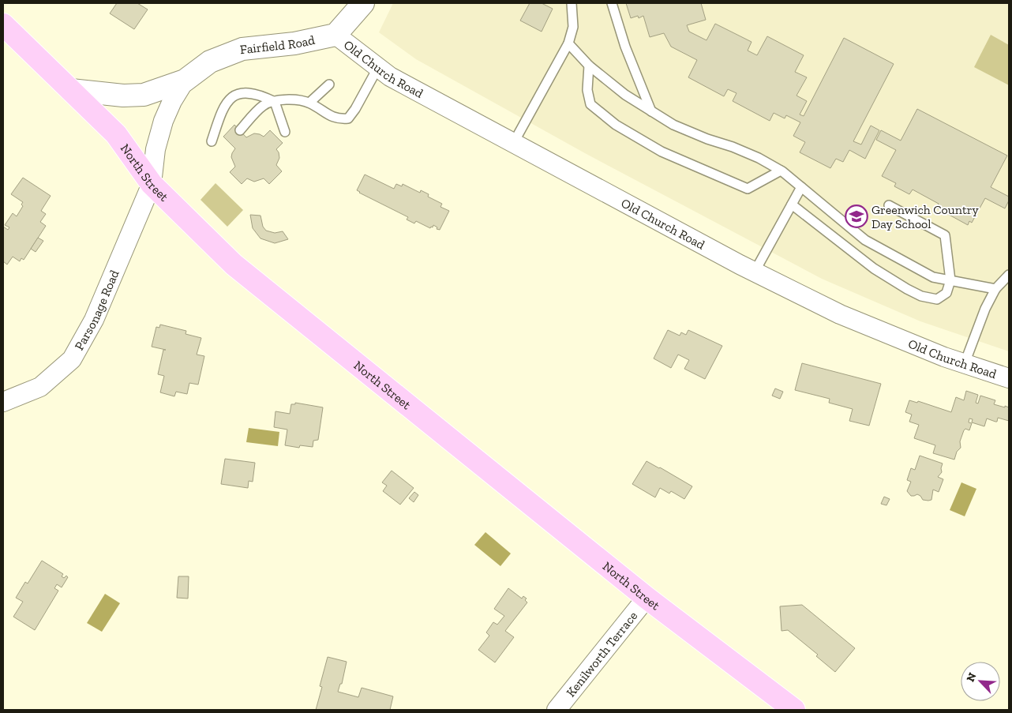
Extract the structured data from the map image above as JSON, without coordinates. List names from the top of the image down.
{
  "streets": {
    "main road": ["North Street"],
    "street": [
      "Fairfield Road",
      "Old Church Road",
      "Parsonage Road",
      "Kenilworth Terrace"
    ]
  },
  "crossings": [
    ["Fairfield Road", "Old Church Road"],
    ["Fairfield Road", "North Street"],
    ["Fairfield Road", "Parsonage Road"],
    ["North Street", "Parsonage Road"],
    ["North Street", "Kenilworth Terrace"]
  ],
  "places": {
    "school or university": ["Greenwich Country Day School"]
  },
  "north": "top left"
}
